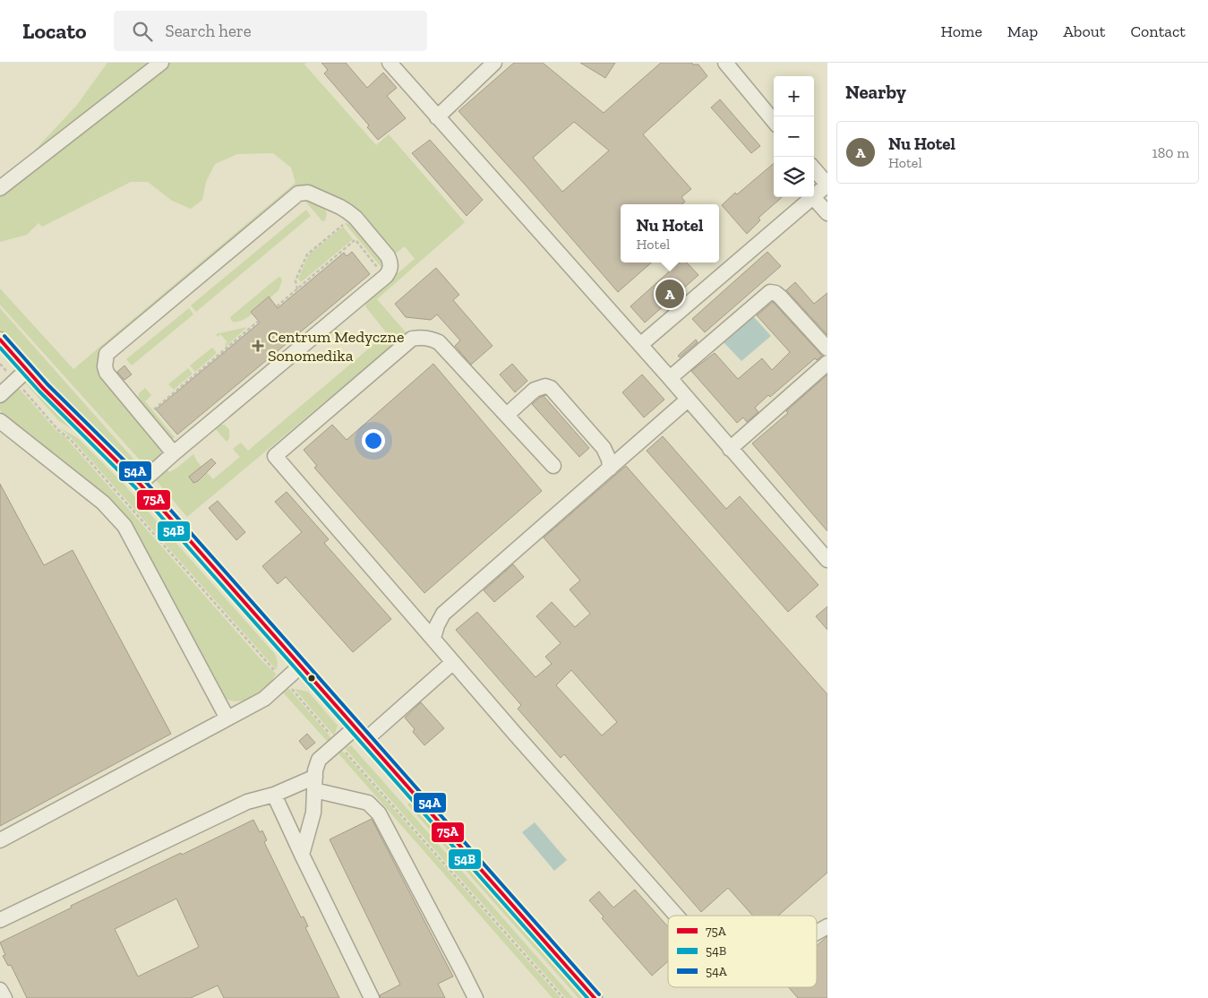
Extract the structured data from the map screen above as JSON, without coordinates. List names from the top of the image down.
{
  "places": {
    "health": ["Centrum Medyczne Sonomedika"]
  },
  "lines": ["transit line 54A", "transit line 75A", "transit line 54B"],
  "legend": ["75A", "54B", "54A"],
  "page": {
    "header": "Locato",
    "search": "Search here",
    "nav": [
      "Home",
      "Map",
      "About",
      "Contact"
    ],
    "heading": "Nearby",
    "map_buttons": ["+", "−"],
    "list": [
      {
        "mark": "A",
        "name": "Nu Hotel",
        "note": "Hotel",
        "value": "180 m"
      }
    ],
    "popup": ["Nu Hotel", "Hotel"],
    "pins": "A"
  }
}
